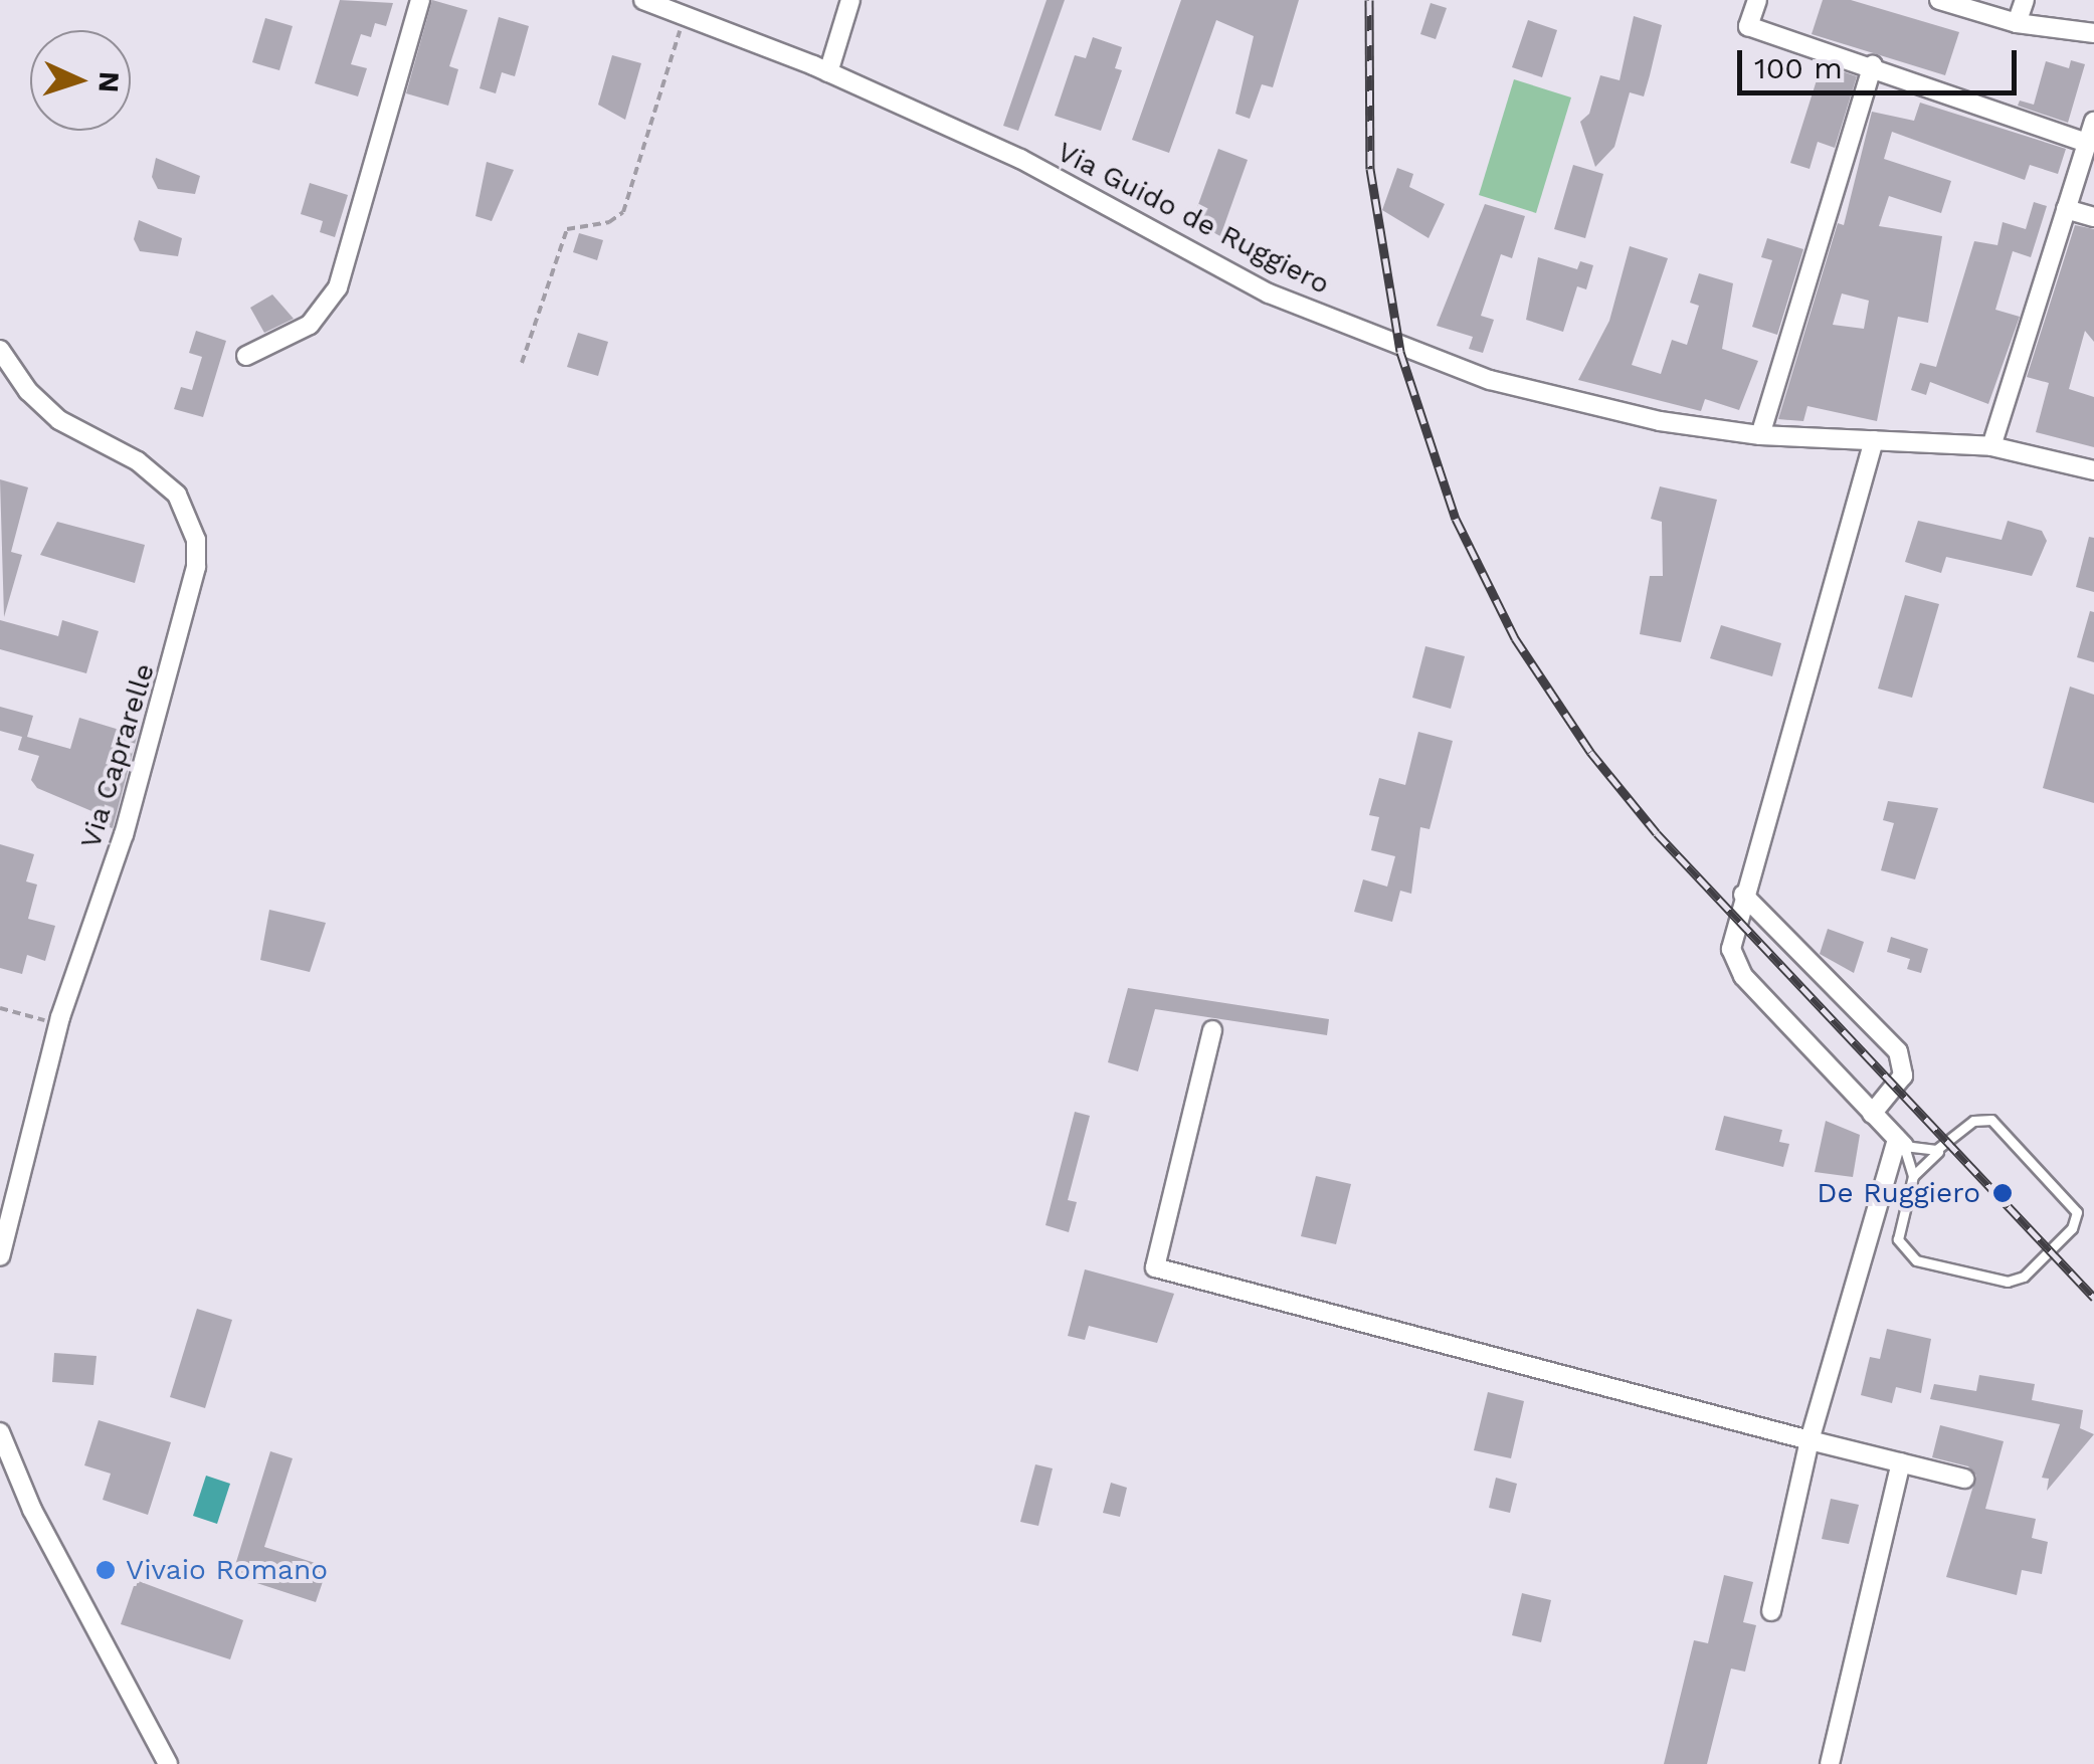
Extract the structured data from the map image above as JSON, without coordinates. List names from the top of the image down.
{
  "streets": {
    "street": ["Via Guido de Ruggiero", "Via Caprarelle"]
  },
  "places": ["De Ruggiero", "Vivaio Romano"],
  "scale_bar": "100 m",
  "north": "right"
}
